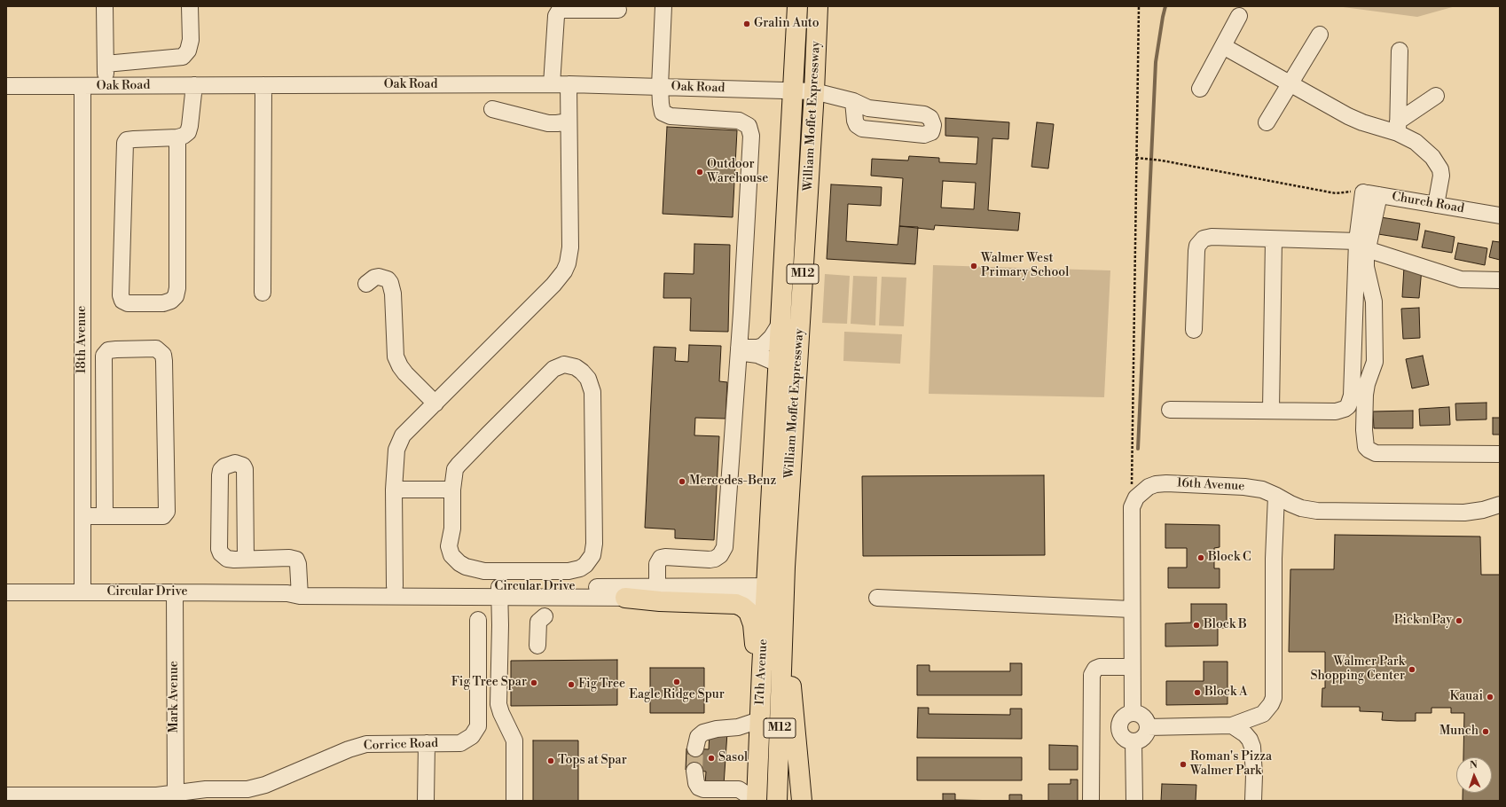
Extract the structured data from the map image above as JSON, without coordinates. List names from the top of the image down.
{
  "streets": {
    "main road": ["William Moffet Expressway", "M12", "17th Avenue"],
    "street": [
      "Oak Road",
      "Church Road",
      "18th Avenue",
      "16th Avenue",
      "Circular Drive",
      "Mark Avenue",
      "Corrice Road"
    ]
  },
  "crossings": [
    ["Oak Road", "William Moffet Expressway"],
    ["Oak Road", "18th Avenue"],
    ["William Moffet Expressway", "Circular Drive"],
    ["William Moffet Expressway", "17th Avenue"],
    ["18th Avenue", "Circular Drive"],
    ["Circular Drive", "17th Avenue"],
    ["Circular Drive", "Mark Avenue"],
    ["Mark Avenue", "Corrice Road"]
  ],
  "places": [
    "Gralin Auto",
    "Outdoor Warehouse",
    "Walmer West Primary School",
    "Mercedes-Benz",
    "Block C",
    "Pick n Pay",
    "Block B",
    "Walmer Park Shopping Center",
    "Eagle Ridge Spur",
    "Fig Tree Spar",
    "Fig Tree",
    "Block A",
    "Kauai",
    "Munch",
    "Sasol",
    "Tops at Spar",
    "Roman's Pizza Walmer Park"
  ],
  "north": "top"
}
